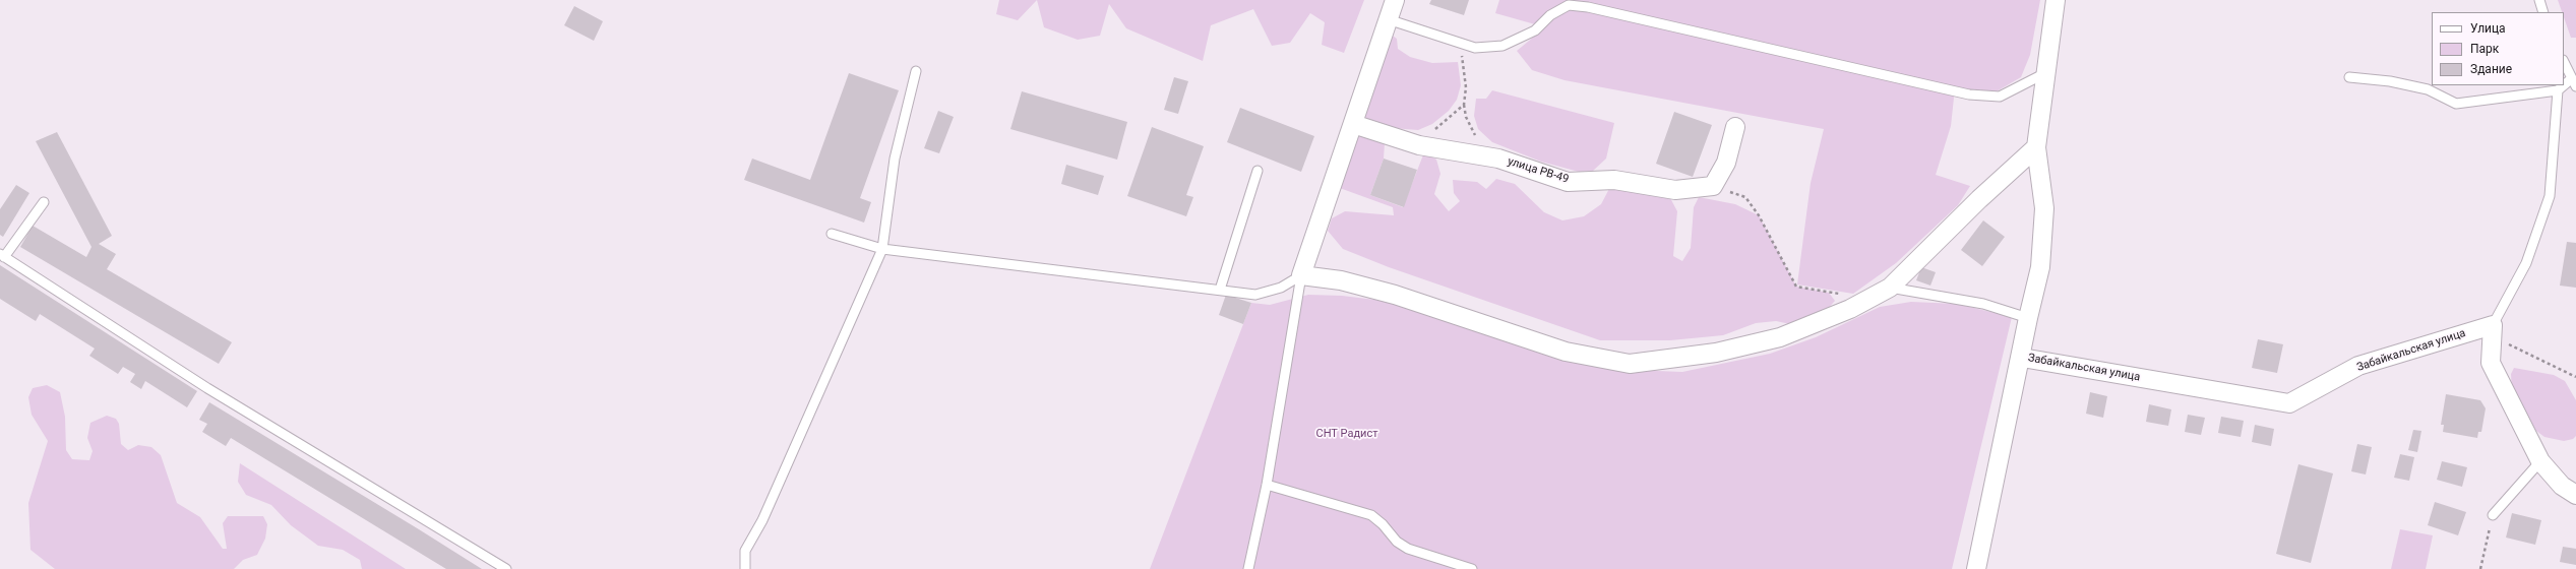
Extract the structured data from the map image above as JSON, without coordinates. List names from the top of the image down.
{
  "streets": {
    "street": ["улица РВ-49", "Забайкальская улица"]
  },
  "parks": ["СНТ Радист"],
  "legend": ["Улица", "Парк", "Здание"]
}
